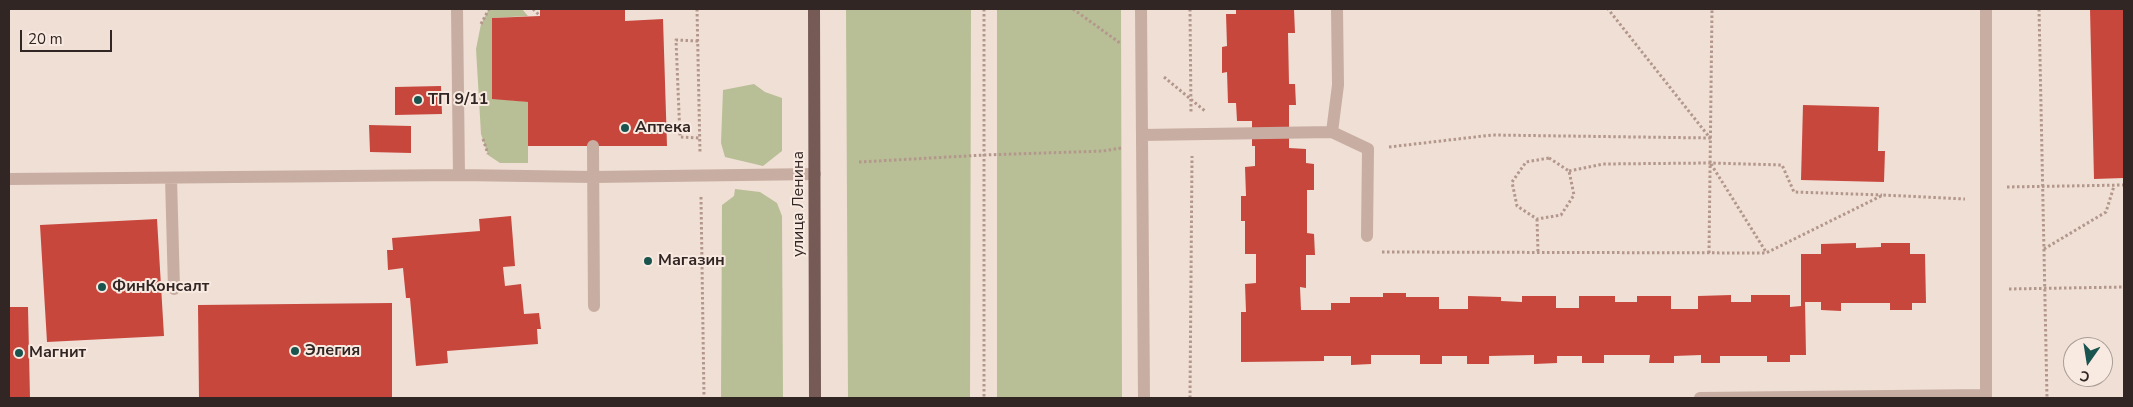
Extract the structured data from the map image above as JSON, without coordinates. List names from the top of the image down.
{
  "streets": {
    "main road": ["улица Ленина"]
  },
  "places": [
    "ТП 9/11",
    "Аптека",
    "Магазин",
    "ФинКонсалт",
    "Элегия",
    "Магнит"
  ],
  "scale_bar": "20 m",
  "north": "bottom"
}
